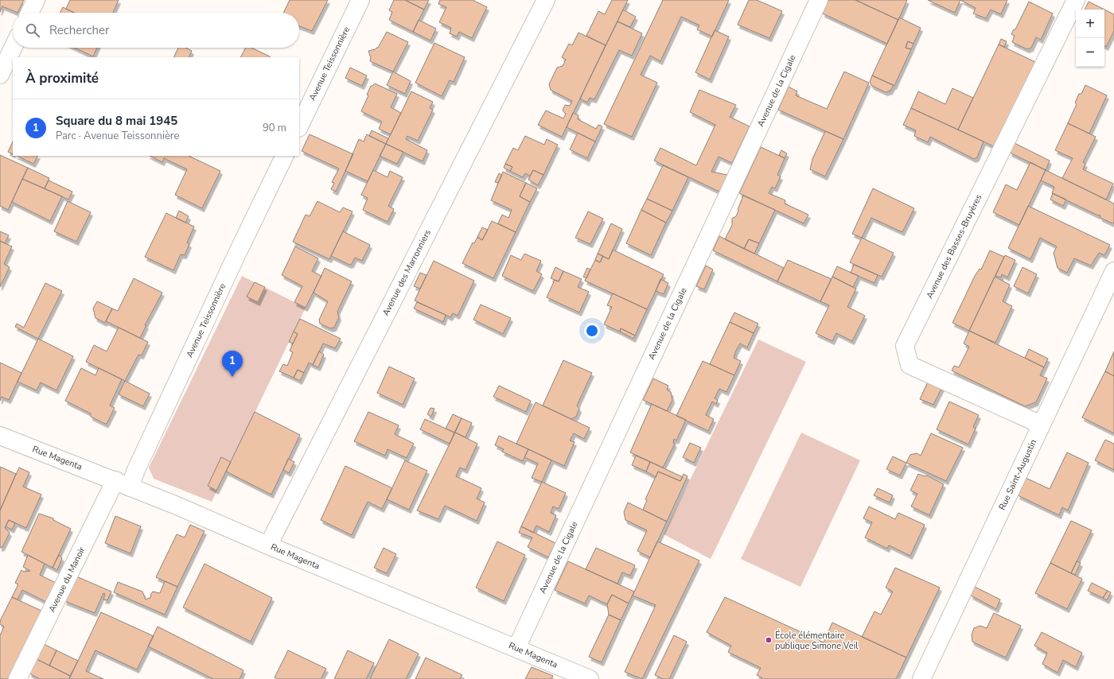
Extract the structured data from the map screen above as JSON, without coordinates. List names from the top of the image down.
{
  "streets": {
    "street": [
      "Avenue Teissonnière",
      "Avenue de la Cigale",
      "Avenue des Basses-Bruyères",
      "Avenue des Marronniers",
      "Rue Magenta",
      "Rue Saint-Augustin",
      "Avenue du Manoir"
    ]
  },
  "crossings": [
    ["Avenue Teissonnière", "Rue Magenta"],
    ["Avenue Teissonnière", "Avenue du Manoir"],
    ["Avenue de la Cigale", "Rue Magenta"],
    ["Avenue des Basses-Bruyères", "Rue Saint-Augustin"],
    ["Avenue des Marronniers", "Rue Magenta"],
    ["Rue Magenta", "Avenue du Manoir"]
  ],
  "places": ["École élémentaire publique Simone Veil"],
  "page": {
    "map_buttons": ["+", "−"],
    "search": "Rechercher",
    "heading": "À proximité",
    "list": [
      {
        "mark": "1",
        "name": "Square du 8 mai 1945",
        "note": "Parc · Avenue Teissonnière",
        "value": "90 m"
      }
    ],
    "pins": "1"
  }
}
